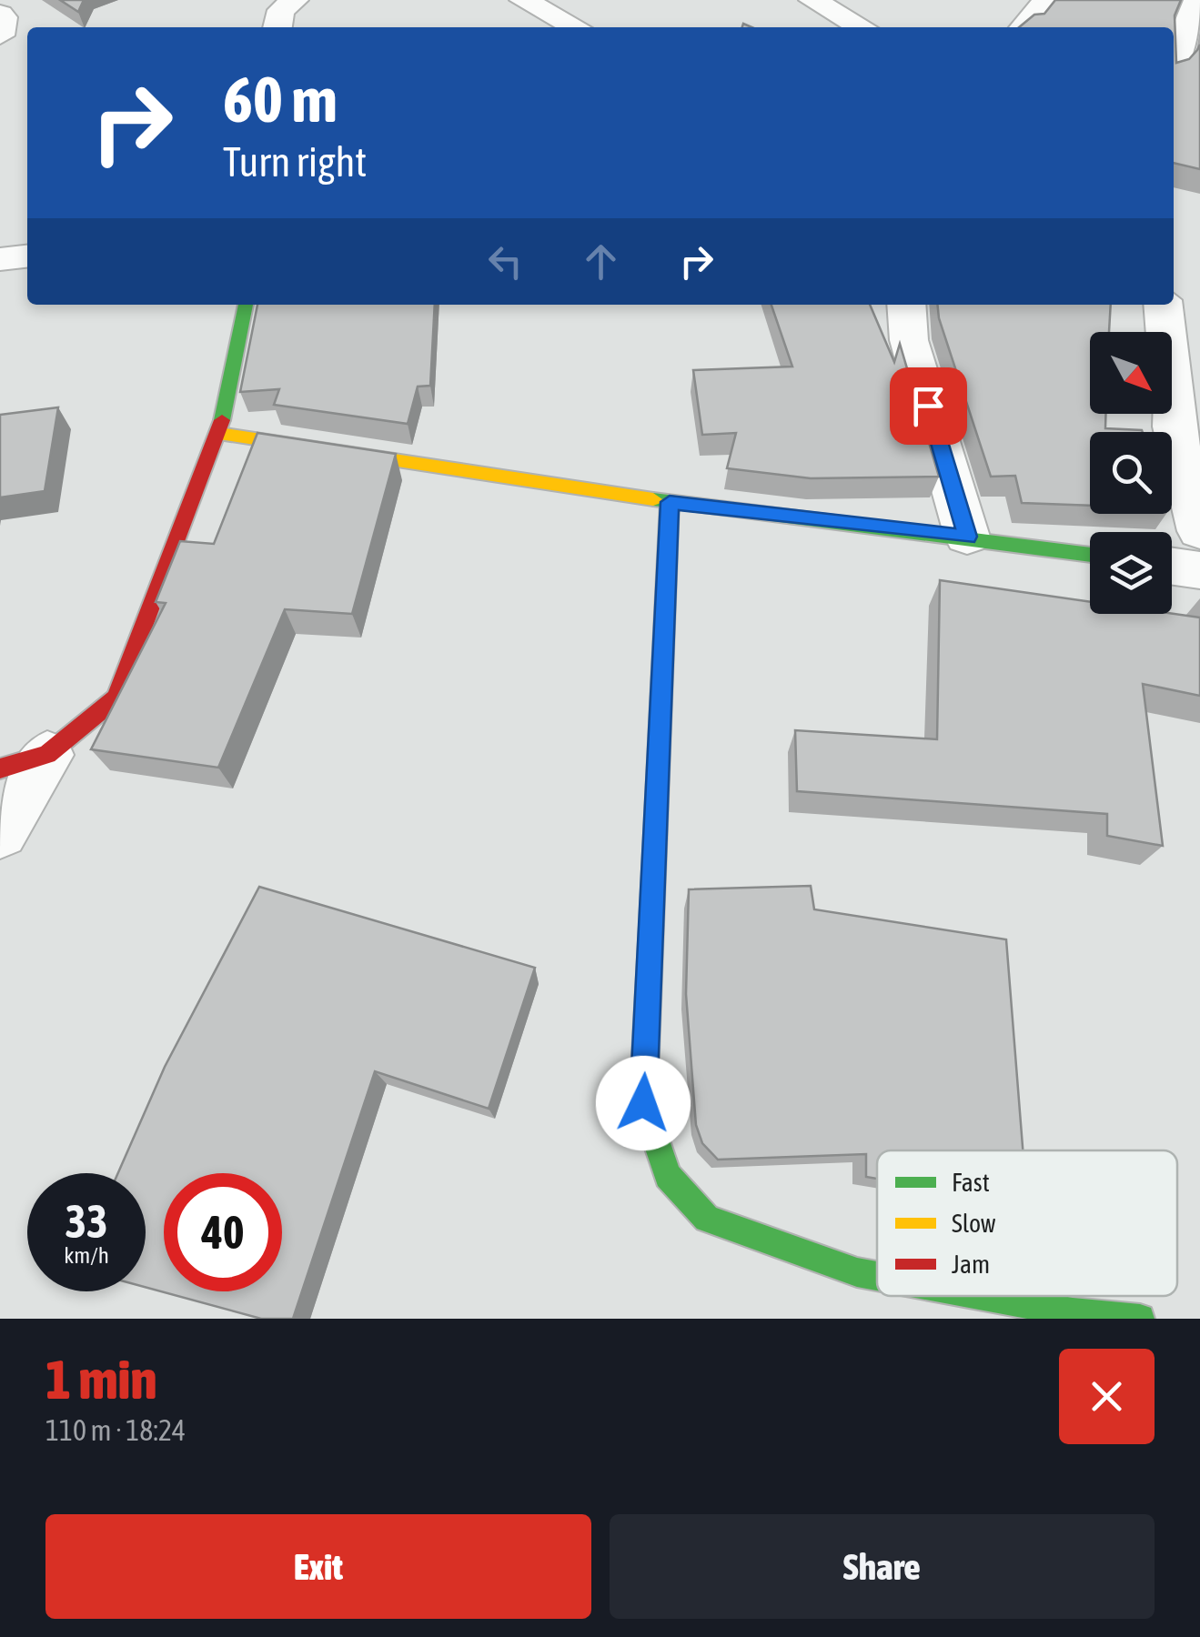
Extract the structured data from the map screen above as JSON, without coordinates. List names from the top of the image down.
{
  "legend": ["Fast", "Slow", "Jam"],
  "north": "bottom right",
  "page": {
    "turn": ["60 m", "Turn right"],
    "speed": "33 km/h",
    "limit": "40",
    "heading": ["1 min", "110 m · 18:24"],
    "buttons": ["Exit", "Share"]
  }
}
